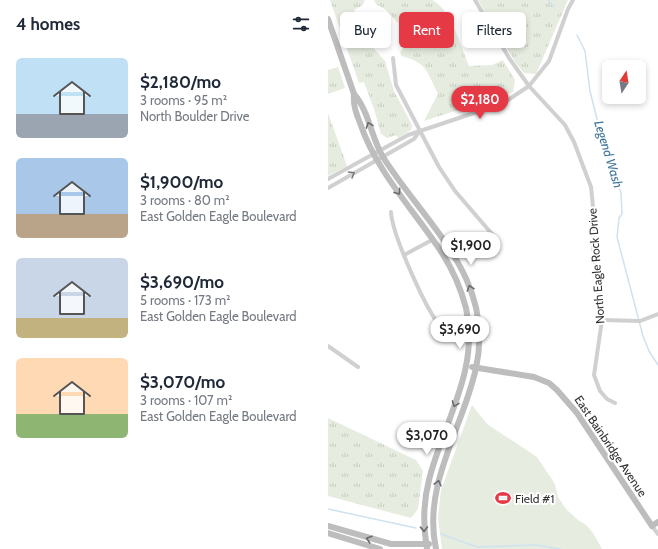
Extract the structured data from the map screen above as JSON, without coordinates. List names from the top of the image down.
{
  "streets": {
    "street": ["North Eagle Rock Drive", "East Bainbridge Avenue"]
  },
  "water": ["Legend Wash"],
  "places": {
    "sports": ["Field #1"]
  },
  "north": "top",
  "page": {
    "heading": "4 homes",
    "chip": ["Buy", "Rent", "Filters"],
    "list": [
      {
        "name": "$2,180/mo",
        "note": "3 rooms · 95 m² · North Boulder Drive"
      },
      {
        "name": "$1,900/mo",
        "note": "3 rooms · 80 m² · East Golden Eagle Boulevard"
      },
      {
        "name": "$3,690/mo",
        "note": "5 rooms · 173 m² · East Golden Eagle Boulevard"
      },
      {
        "name": "$3,070/mo",
        "note": "3 rooms · 107 m² · East Golden Eagle Boulevard"
      }
    ],
    "price": [
      "$2,180",
      "$1,900",
      "$3,690",
      "$3,070"
    ]
  }
}
